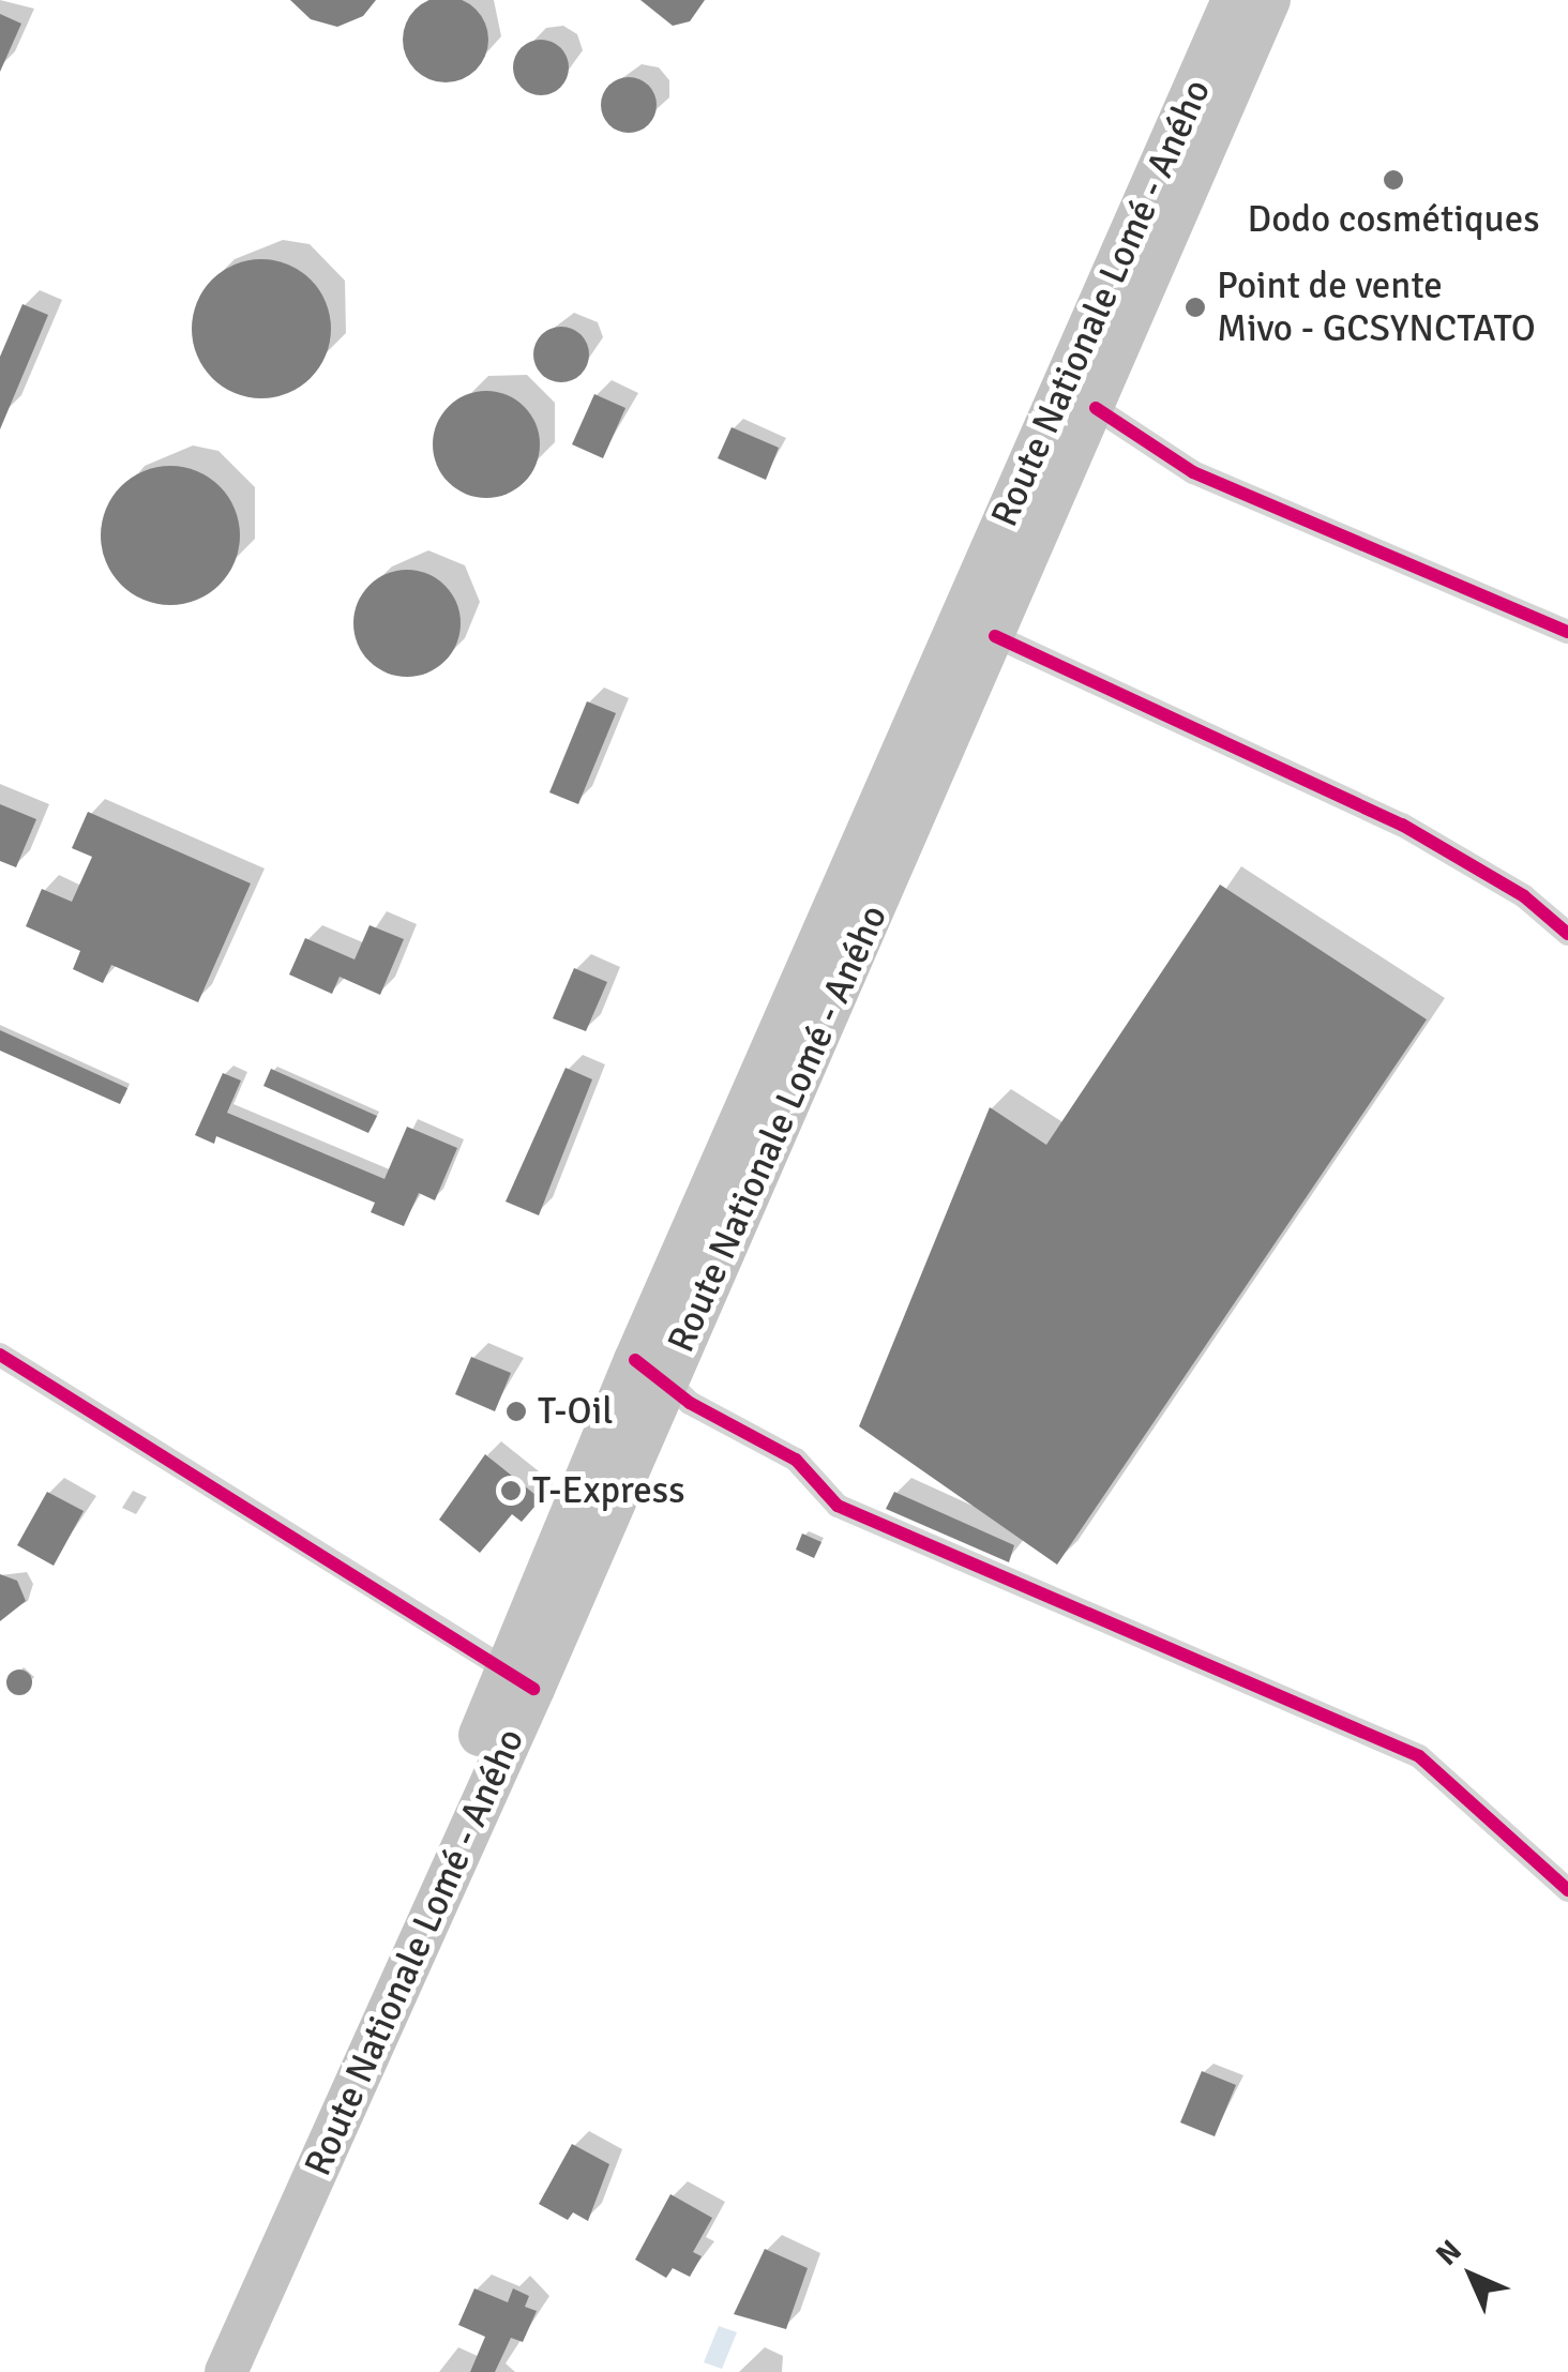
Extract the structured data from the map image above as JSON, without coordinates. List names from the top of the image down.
{
  "streets": {
    "highway": ["Route Nationale Lomé - Aného"]
  },
  "places": [
    "Dodo cosmétiques",
    "Point de vente Mivo - GCSYNCTATO",
    "T-Oil",
    "T-Express"
  ],
  "north": "top left"
}
